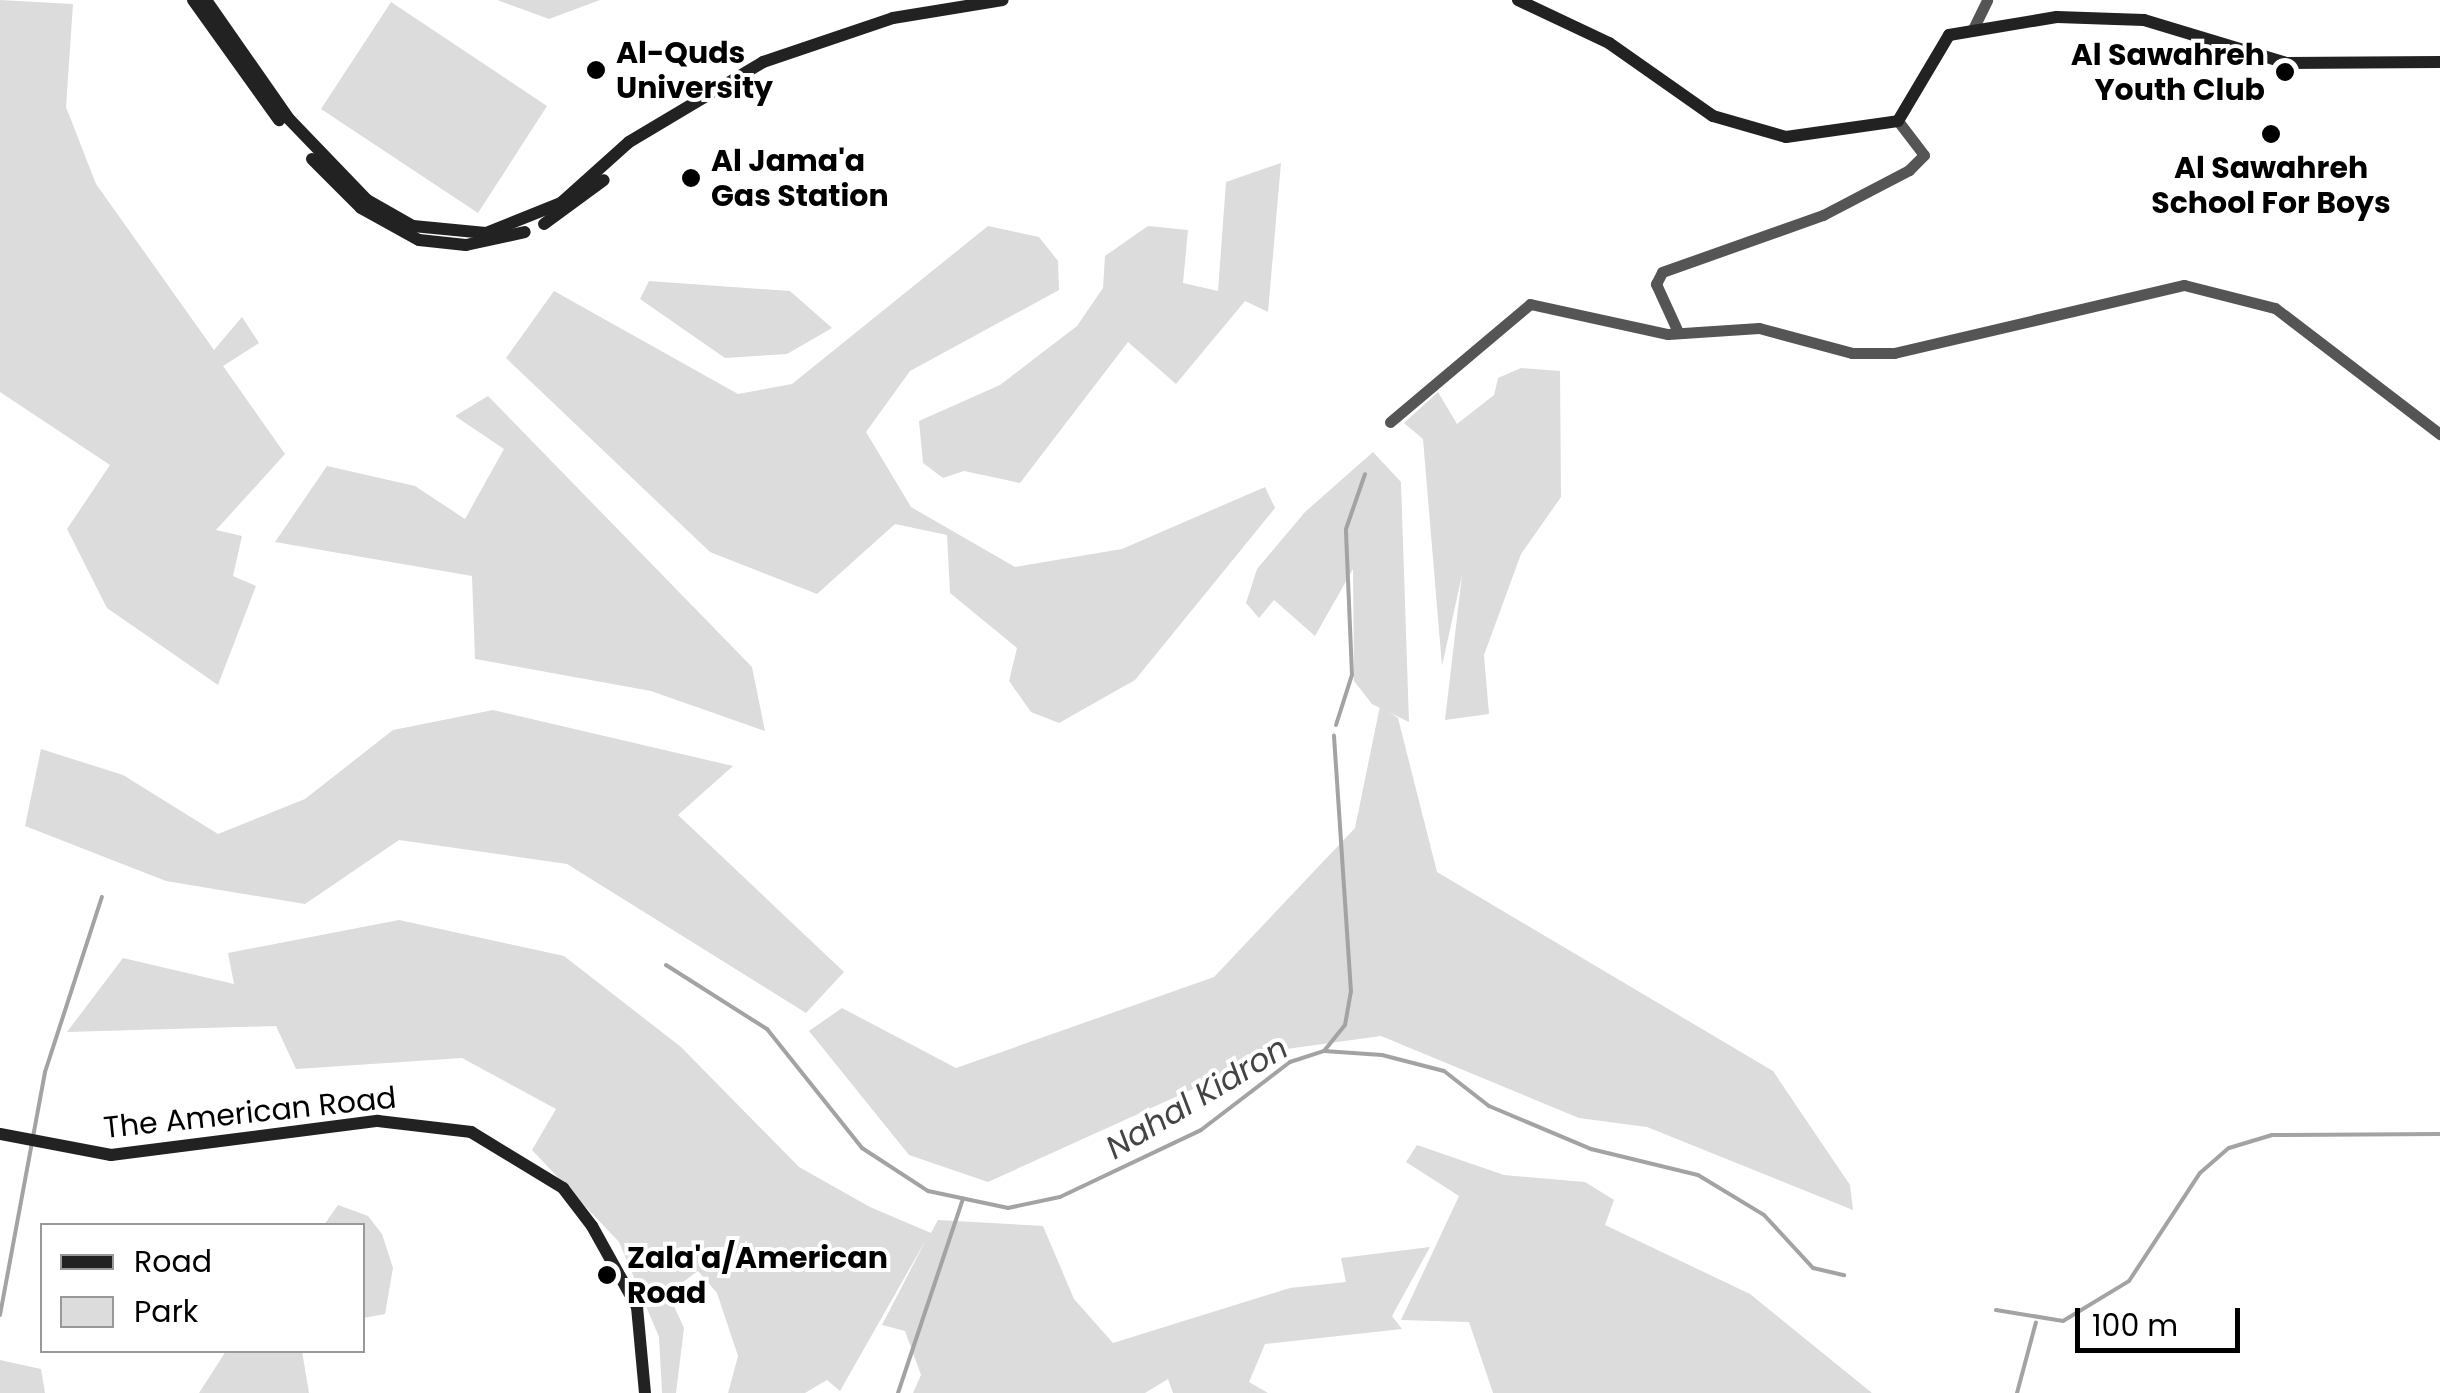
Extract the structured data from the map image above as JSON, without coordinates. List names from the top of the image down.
{
  "streets": {
    "main road": ["The American Road"]
  },
  "water": ["Nahal Kidron"],
  "places": [
    "Al-Quds University",
    "Al Sawahreh Youth Club",
    "Al Sawahreh School For Boys",
    "Al Jama'a Gas Station",
    "Zala'a/American Road"
  ],
  "legend": ["Road", "Park"],
  "scale_bar": "100 m"
}
